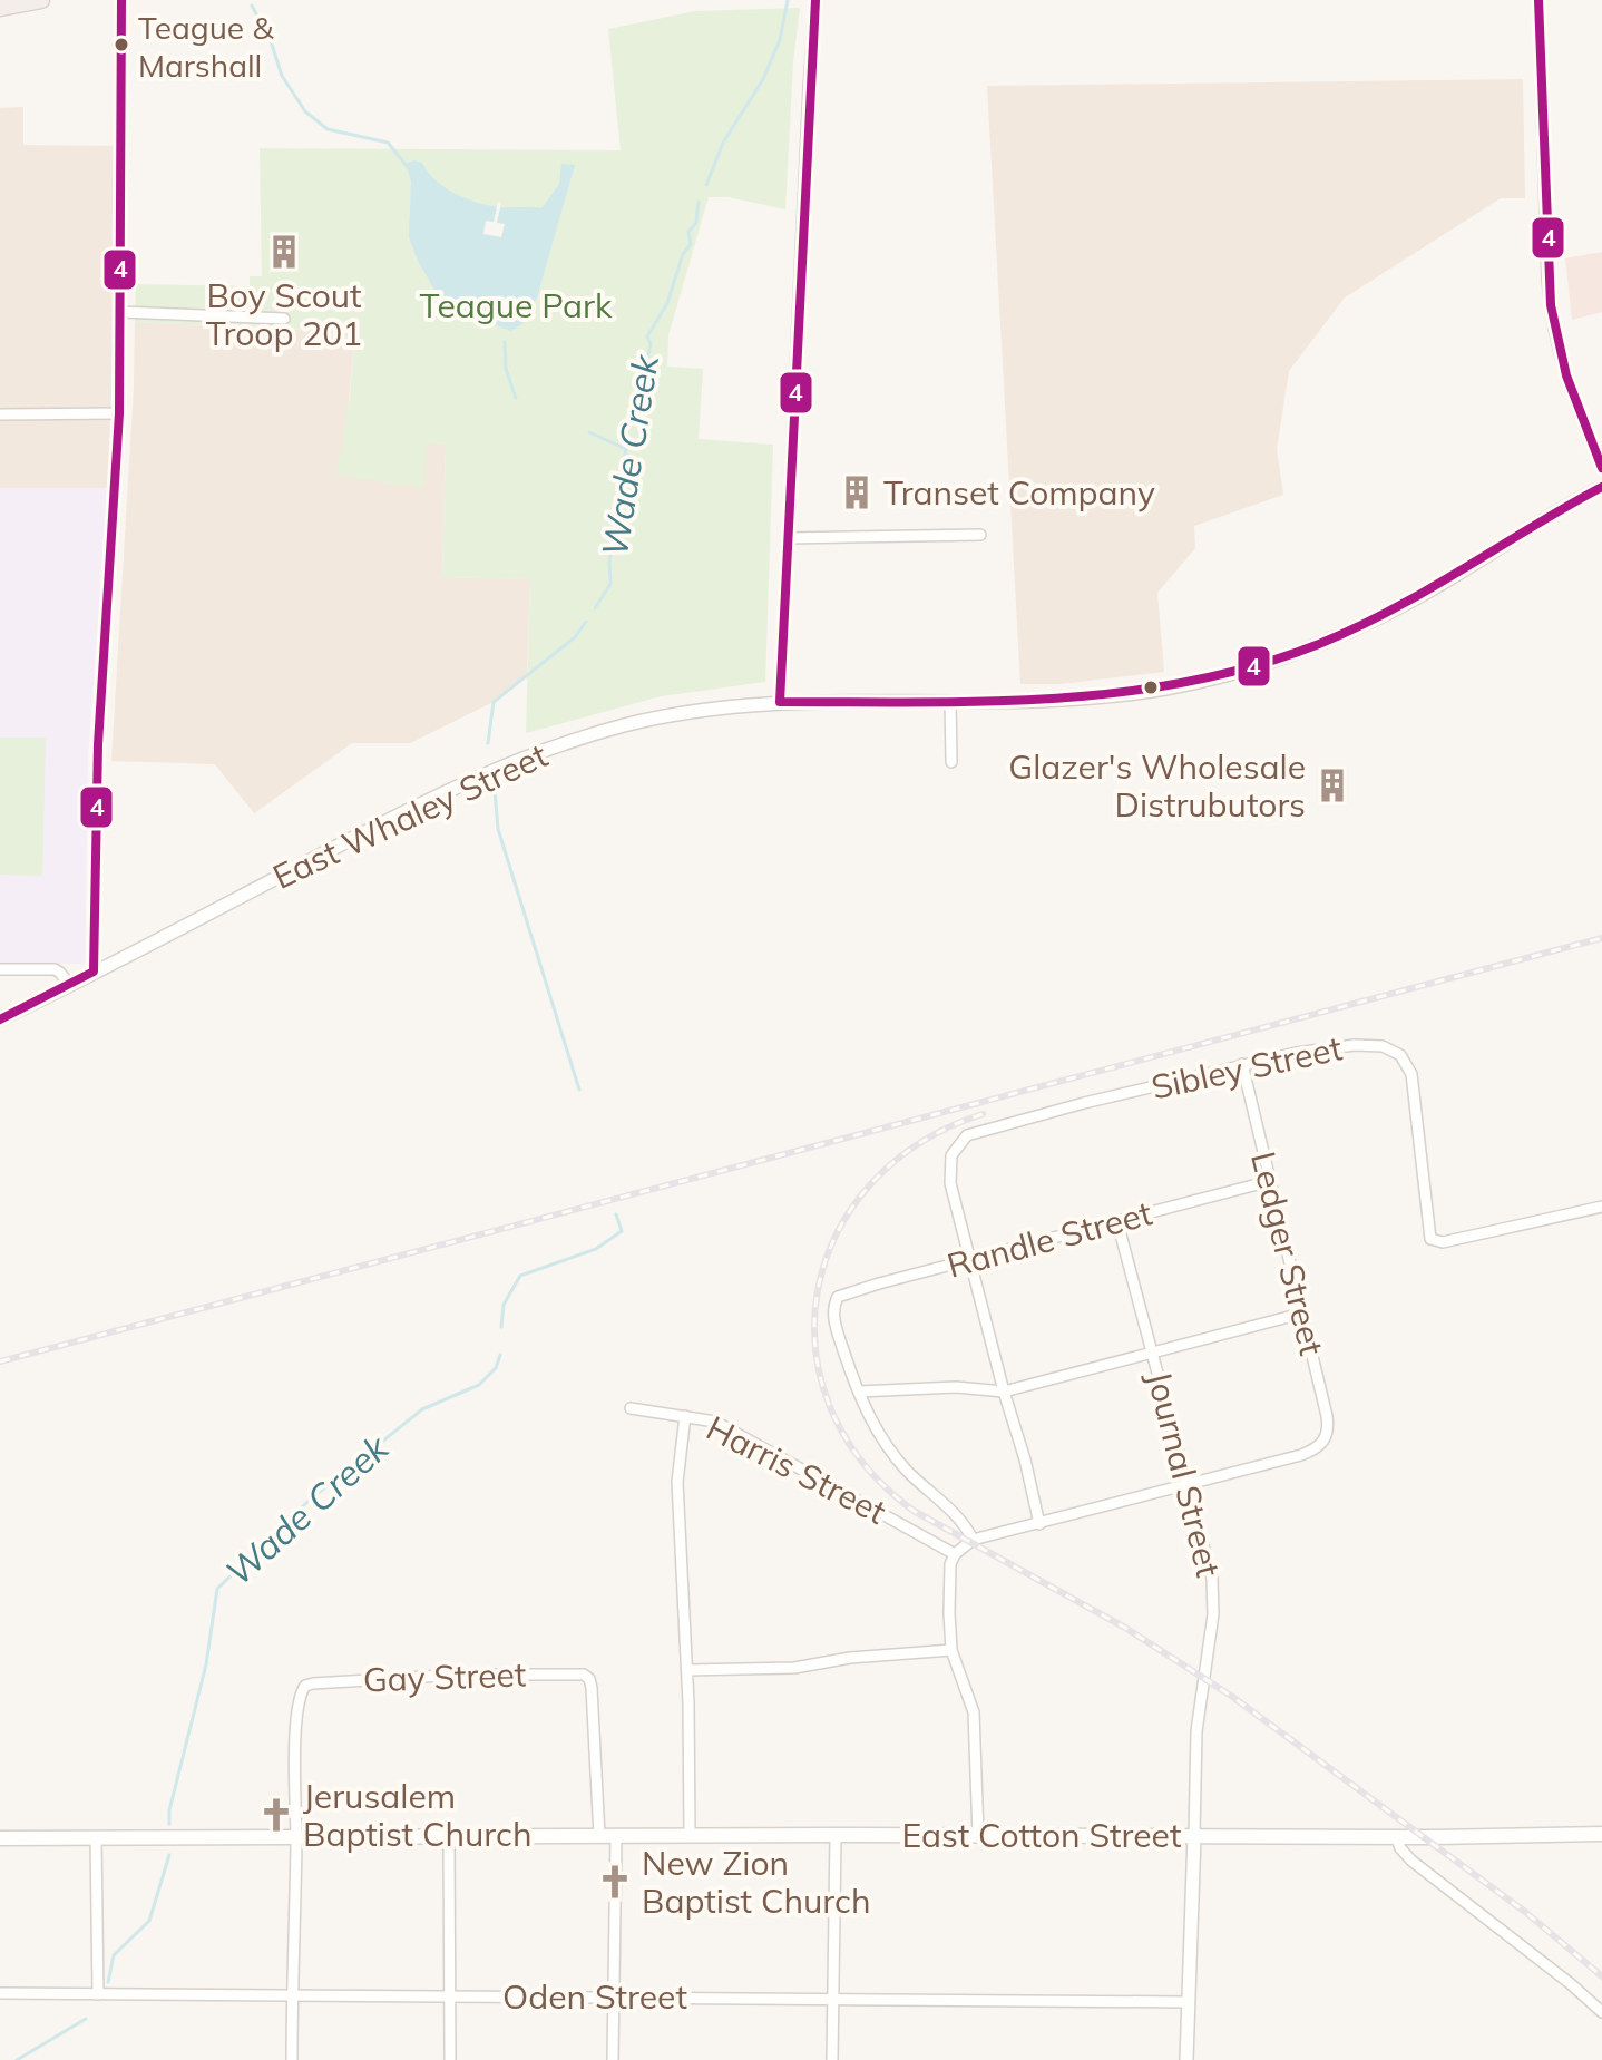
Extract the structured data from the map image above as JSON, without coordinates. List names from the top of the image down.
{
  "streets": {
    "main road": ["East Cotton Street"],
    "street": [
      "East Whaley Street",
      "Sibley Street",
      "Randle Street",
      "Ledger Street",
      "Harris Street",
      "Journal Street",
      "Gay Street",
      "Oden Street"
    ]
  },
  "crossings": [
    ["Sibley Street", "Randle Street"],
    ["Sibley Street", "Ledger Street"],
    ["Randle Street", "Ledger Street"],
    ["Randle Street", "Journal Street"],
    ["Ledger Street", "Journal Street"],
    ["Journal Street", "East Cotton Street"],
    ["Gay Street", "East Cotton Street"]
  ],
  "water": ["Wade Creek"],
  "parks": ["Teague Park"],
  "places": {
    "other": ["Teague & Marshall"],
    "building": ["Boy Scout Troop 201", "Transet Company", "Glazer's Wholesale Distrubutors"],
    "church": ["Jerusalem Baptist Church", "New Zion Baptist Church"]
  },
  "lines": ["transit line 4"]
}
